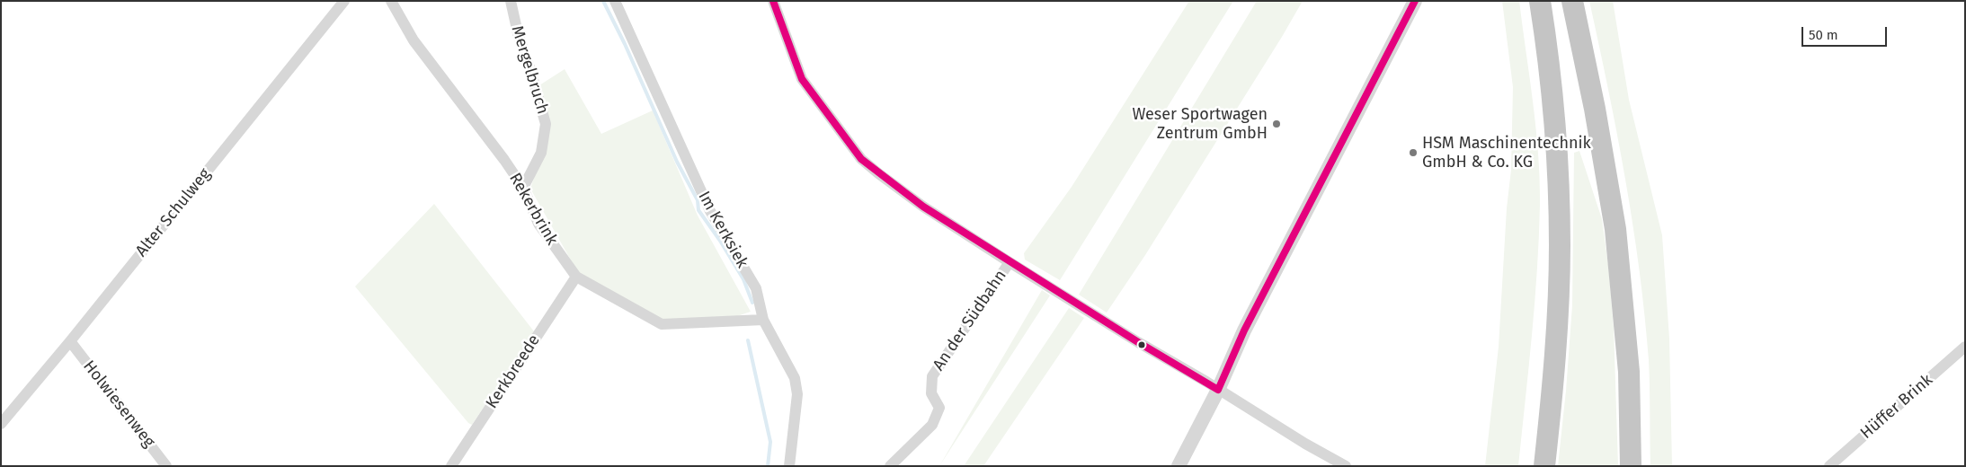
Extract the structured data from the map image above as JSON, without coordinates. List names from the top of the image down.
{
  "streets": {
    "street": [
      "Mergelbruch",
      "Rekerbrink",
      "Alter Schulweg",
      "Im Kerksiek",
      "An der Südbahn",
      "Kerkbreede",
      "Holwiesenweg",
      "Hüffer Brink"
    ]
  },
  "crossings": [
    ["Mergelbruch", "Rekerbrink"],
    ["Rekerbrink", "Im Kerksiek"],
    ["Rekerbrink", "Kerkbreede"],
    ["Alter Schulweg", "Holwiesenweg"]
  ],
  "places": ["Weser Sportwagen Zentrum GmbH", "HSM Maschinentechnik GmbH & Co. KG"],
  "scale_bar": "50 m"
}
